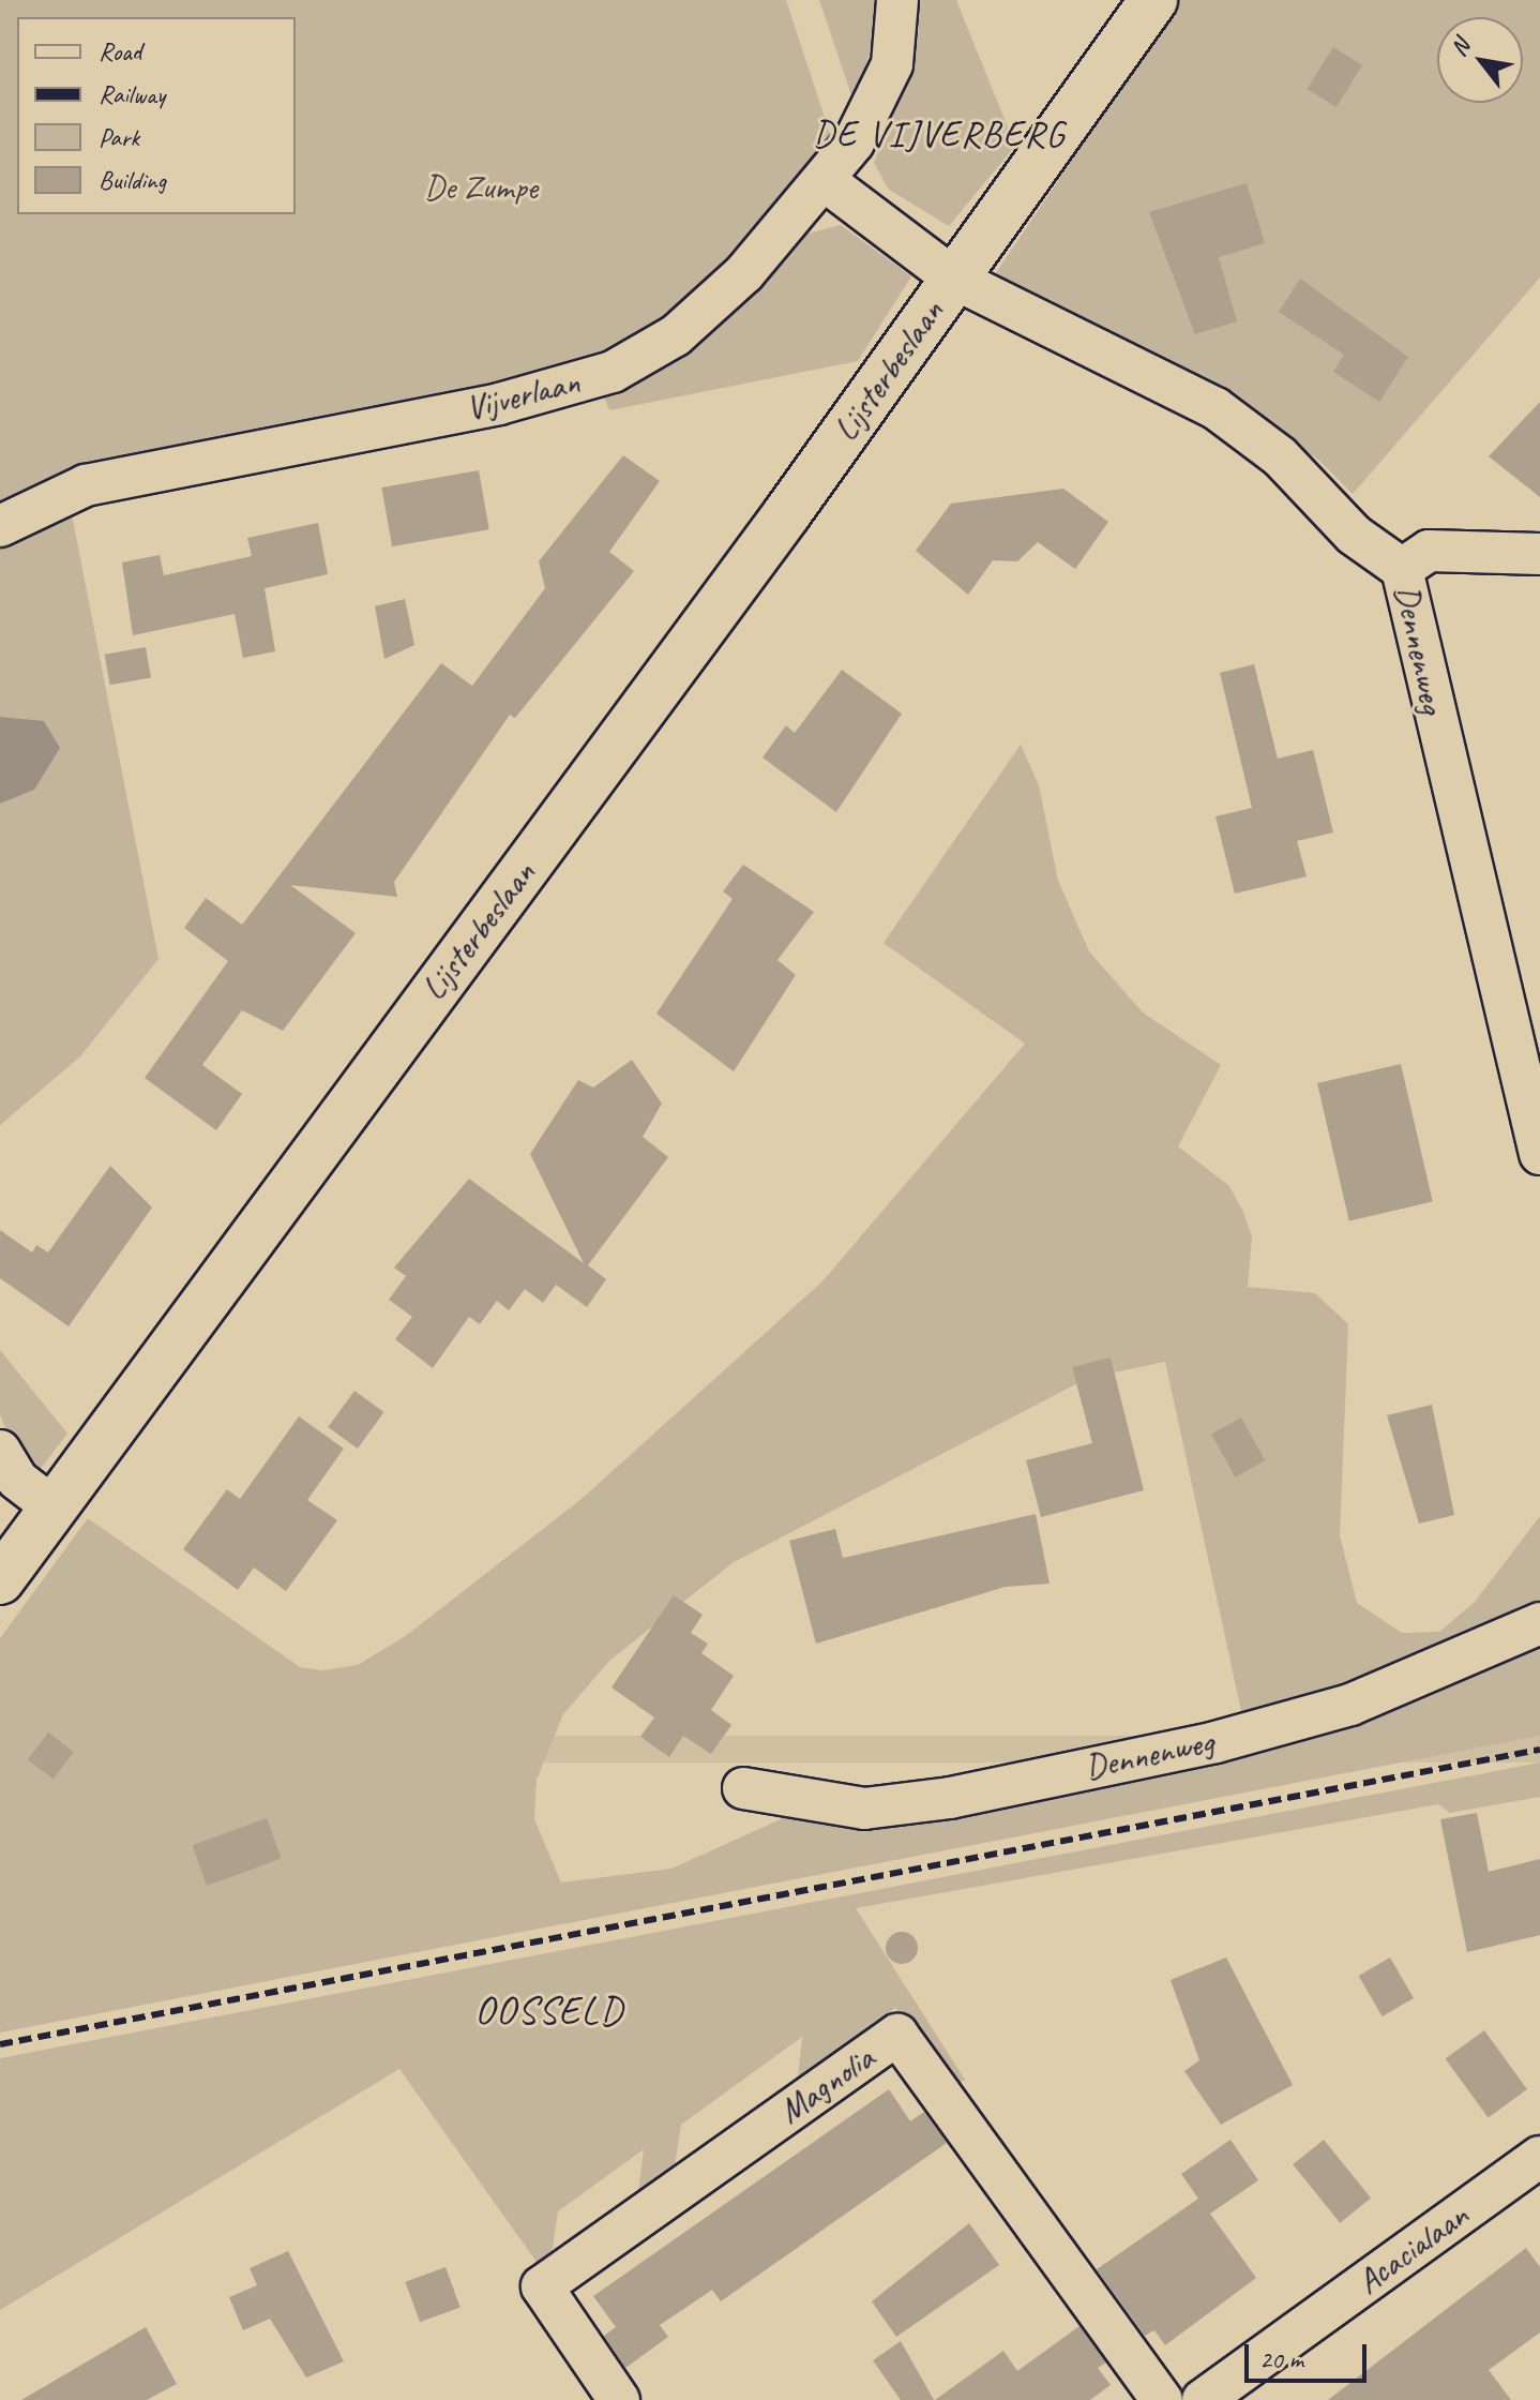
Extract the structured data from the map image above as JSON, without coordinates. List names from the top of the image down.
{
  "streets": {
    "street": [
      "Lijsterbeslaan",
      "Vijverlaan",
      "Dennenweg",
      "Magnolia",
      "Acacialaan"
    ]
  },
  "crossings": [
    ["Lijsterbeslaan", "Dennenweg"]
  ],
  "districts": ["DE VIJVERBERG", "OOSSELD"],
  "parks": ["De Zumpe"],
  "legend": [
    "Road",
    "Railway",
    "Park",
    "Building"
  ],
  "scale_bar": "20 m",
  "north": "top left"
}
